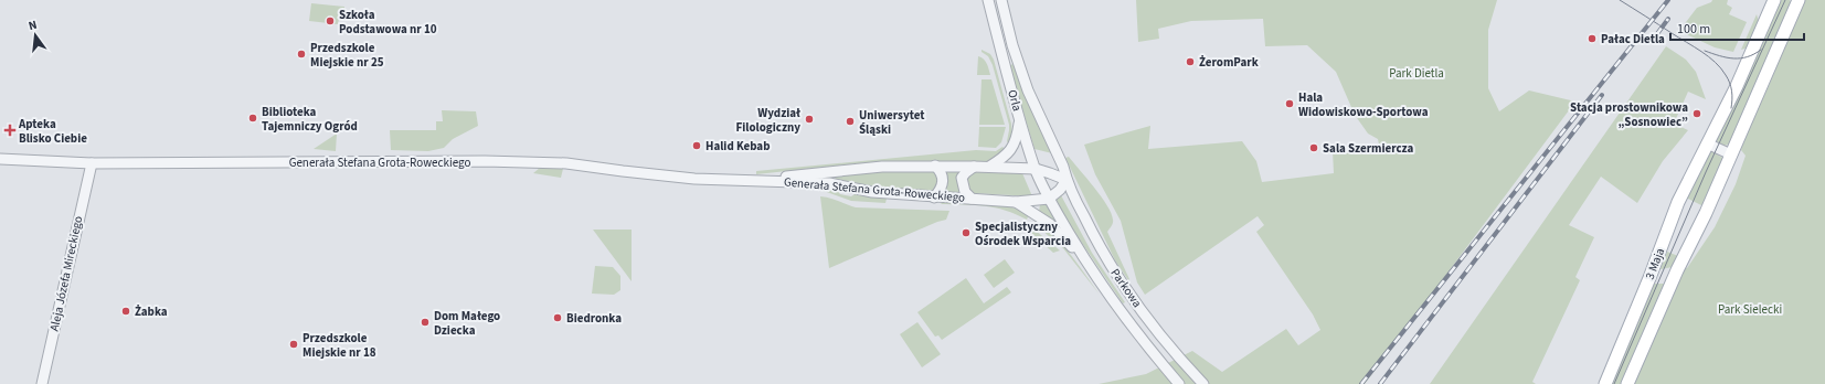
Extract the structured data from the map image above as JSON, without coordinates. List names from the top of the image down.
{
  "streets": {
    "main road": ["3 Maja"],
    "street": [
      "Orla",
      "Generała Stefana Grota-Roweckiego",
      "Aleja Józefa Mireckiego",
      "Parkowa"
    ]
  },
  "crossings": [
    ["Orla", "Generała Stefana Grota-Roweckiego"],
    ["Orla", "Parkowa"],
    ["Generała Stefana Grota-Roweckiego", "Aleja Józefa Mireckiego"],
    ["Generała Stefana Grota-Roweckiego", "Parkowa"]
  ],
  "parks": ["Park Dietla", "Park Sielecki"],
  "places": {
    "other": [
      "Szkoła Podstawowa nr 10",
      "Pałac Dietla",
      "Przedszkole Miejskie nr 25",
      "ŻeromPark",
      "Hala Widowiskowo-Sportowa",
      "Stacja prostownikowa „Sosnowiec”",
      "Biblioteka Tajemniczy Ogród",
      "Wydział Filologiczny",
      "Uniwersytet Śląski",
      "Halid Kebab",
      "Sala Szermiercza",
      "Specjalistyczny Ośrodek Wsparcia",
      "Żabka",
      "Biedronka",
      "Dom Małego Dziecka",
      "Przedszkole Miejskie nr 18"
    ],
    "health": ["Apteka Blisko Ciebie"]
  },
  "scale_bar": "100 m",
  "north": "top"
}
